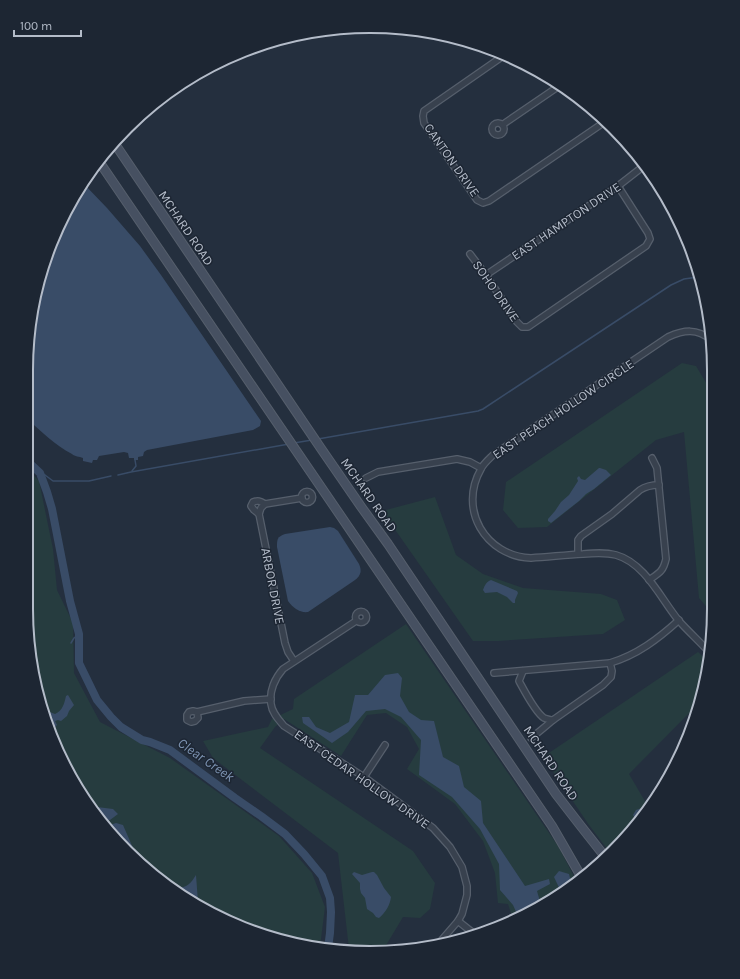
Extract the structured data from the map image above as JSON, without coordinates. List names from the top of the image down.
{
  "streets": {
    "main road": ["MCHARD ROAD"],
    "street": [
      "CANTON DRIVE",
      "EAST HAMPTON DRIVE",
      "SOHO DRIVE",
      "EAST PEACH HOLLOW CIRCLE",
      "ARBOR DRIVE",
      "EAST CEDAR HOLLOW DRIVE"
    ]
  },
  "crossings": [
    ["EAST HAMPTON DRIVE", "SOHO DRIVE"]
  ],
  "water": ["Clear Creek"],
  "scale_bar": "100 m"
}
